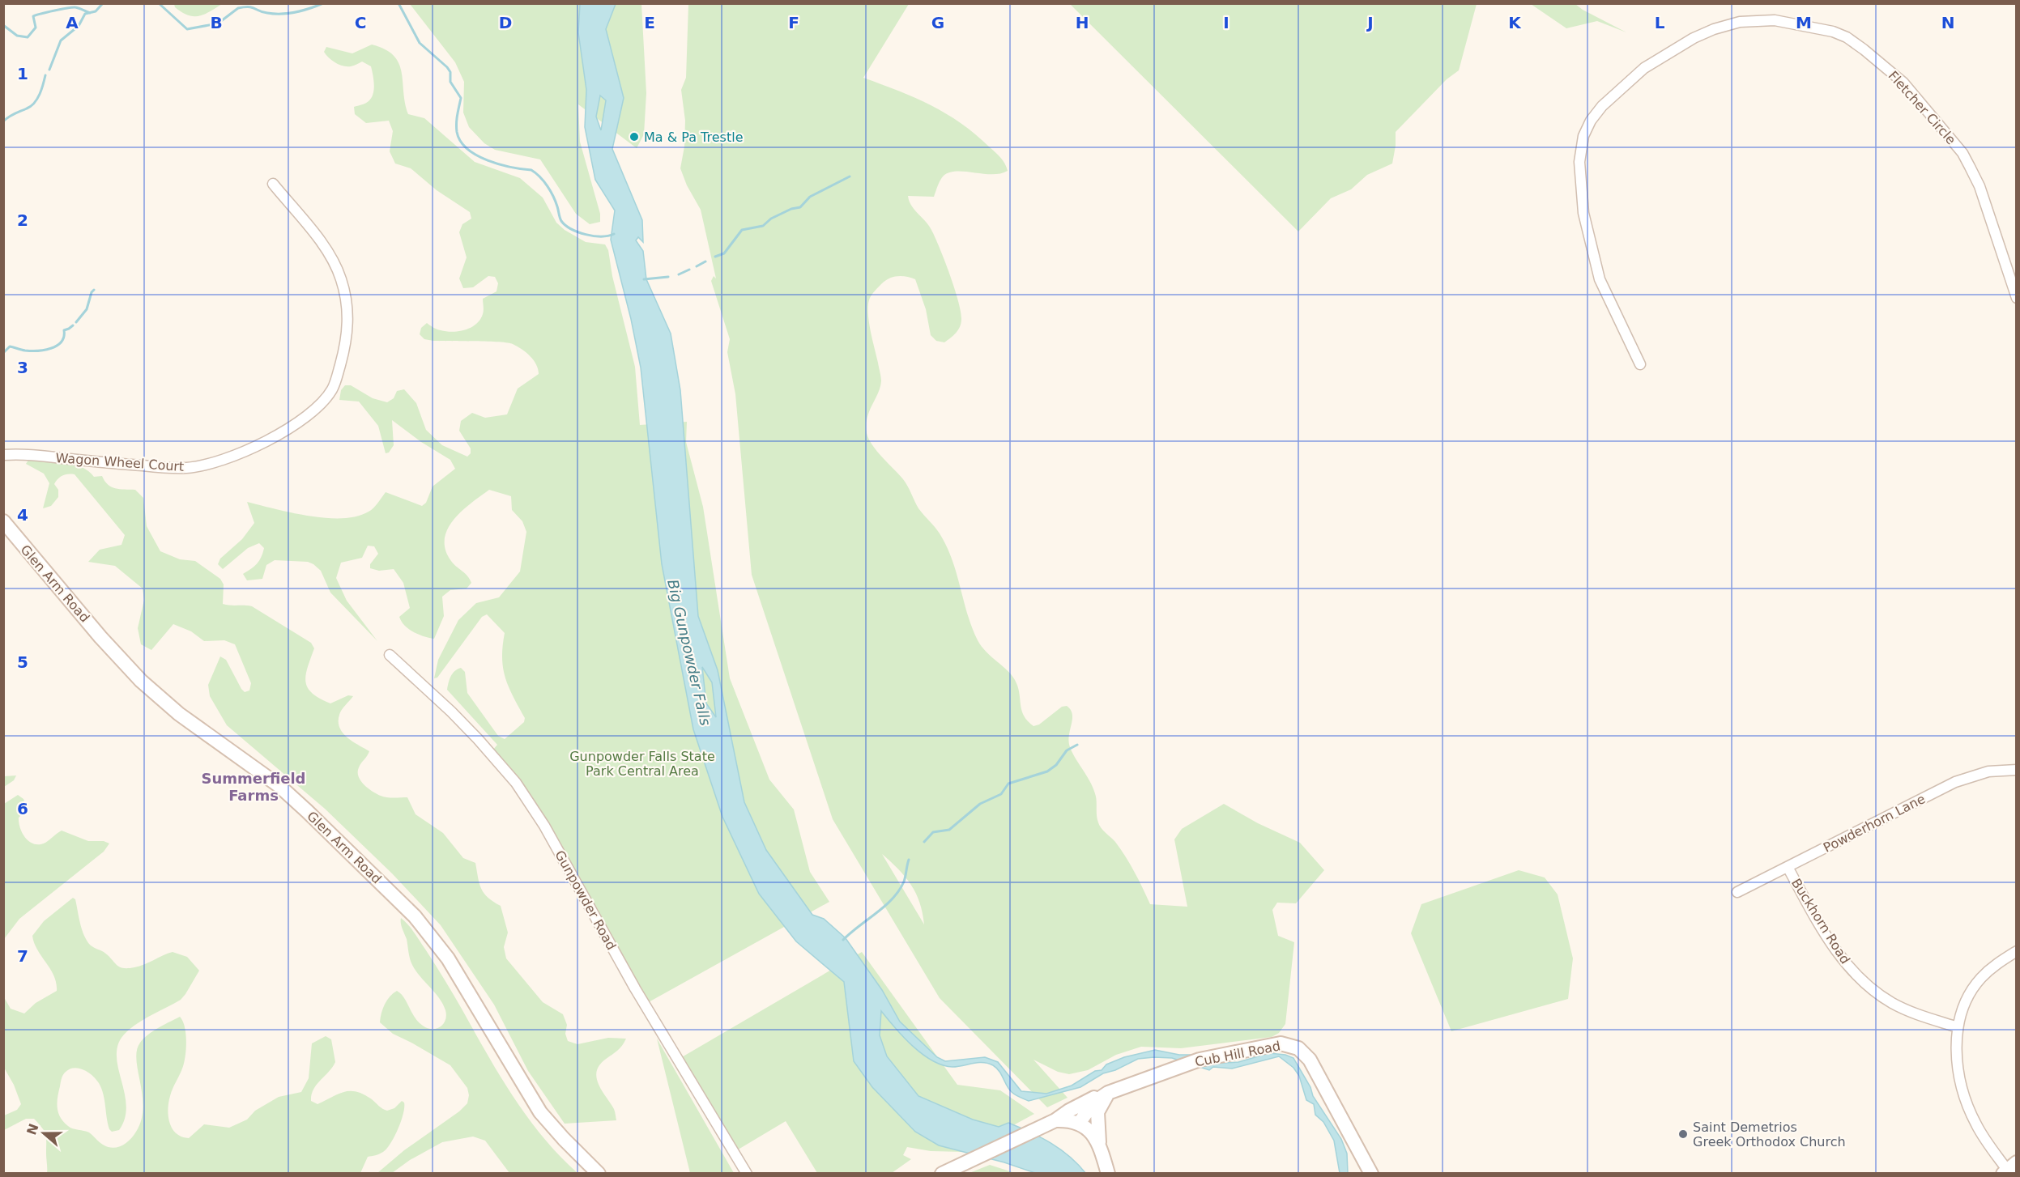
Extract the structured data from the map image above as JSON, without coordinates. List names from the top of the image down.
{
  "streets": {
    "main road": ["Glen Arm Road", "Cub Hill Road"],
    "street": [
      "Fletcher Circle",
      "Wagon Wheel Court",
      "Powderhorn Lane",
      "Gunpowder Road",
      "Buckhorn Road"
    ]
  },
  "crossings": [
    ["Powderhorn Lane", "Buckhorn Road"]
  ],
  "districts": ["Summerfield Farms"],
  "water": ["Big Gunpowder Falls"],
  "parks": ["Gunpowder Falls State Park Central Area"],
  "places": ["Ma & Pa Trestle", "Saint Demetrios Greek Orthodox Church"],
  "north": "left",
  "grid": {
    "columns": [
      "A",
      "B",
      "C",
      "D",
      "E",
      "F",
      "G",
      "H",
      "I",
      "J",
      "K",
      "L",
      "M",
      "N"
    ],
    "rows": [
      "1",
      "2",
      "3",
      "4",
      "5",
      "6",
      "7"
    ]
  }
}
